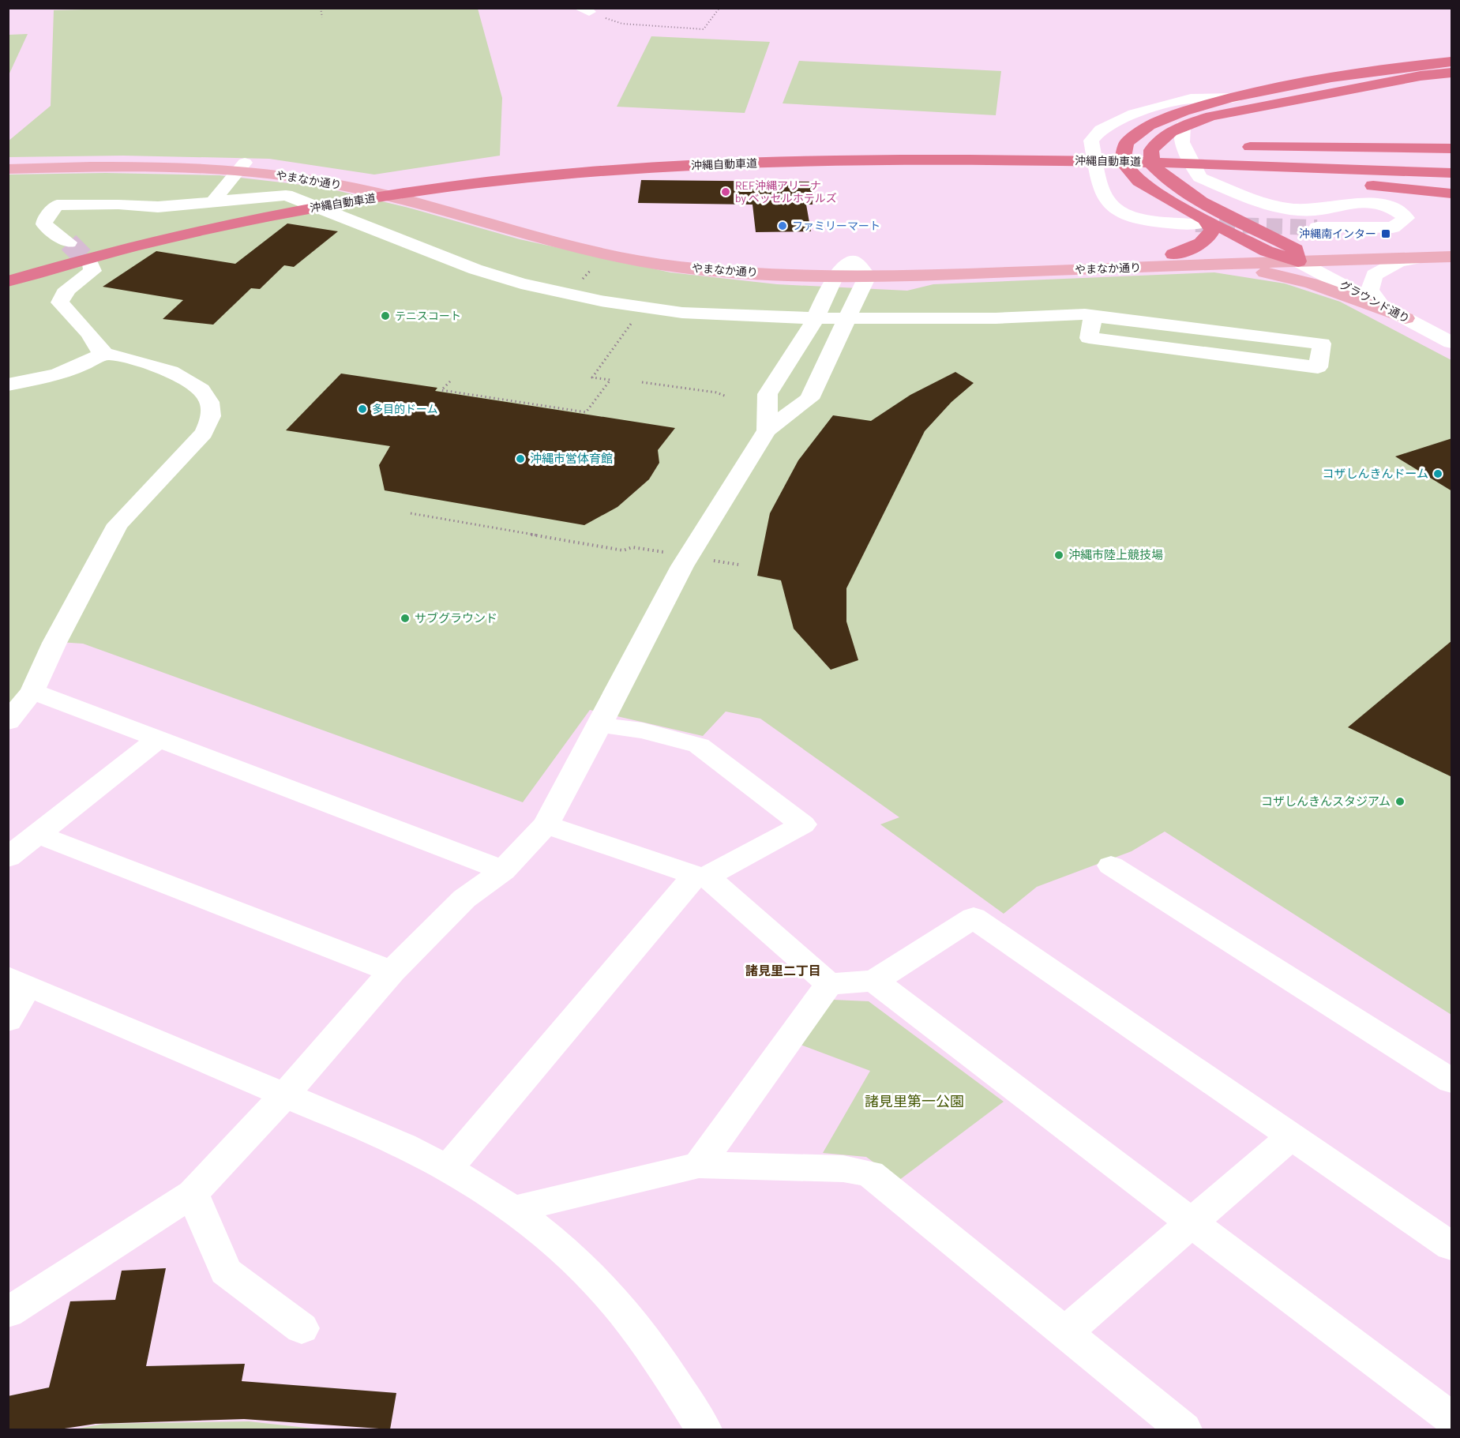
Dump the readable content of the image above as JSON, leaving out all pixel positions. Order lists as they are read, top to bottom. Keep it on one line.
{"streets":{"highway":["沖縄自動車道"],"main road":["やまなか通り"],"street":["グラウンド通り"]},"crossings":[["やまなか通り","グラウンド通り"]],"districts":["諸見里二丁目"],"parks":["諸見里第一公園"],"places":{"other":["REF沖縄アリーナ by ベッセルホテルズ","ファミリーマート","テニスコート","多目的ドーム","沖縄市営体育館","コザしんきんドーム","沖縄市陸上競技場","サブグラウンド","コザしんきんスタジアム"],"transit":["沖縄南インター"]}}
